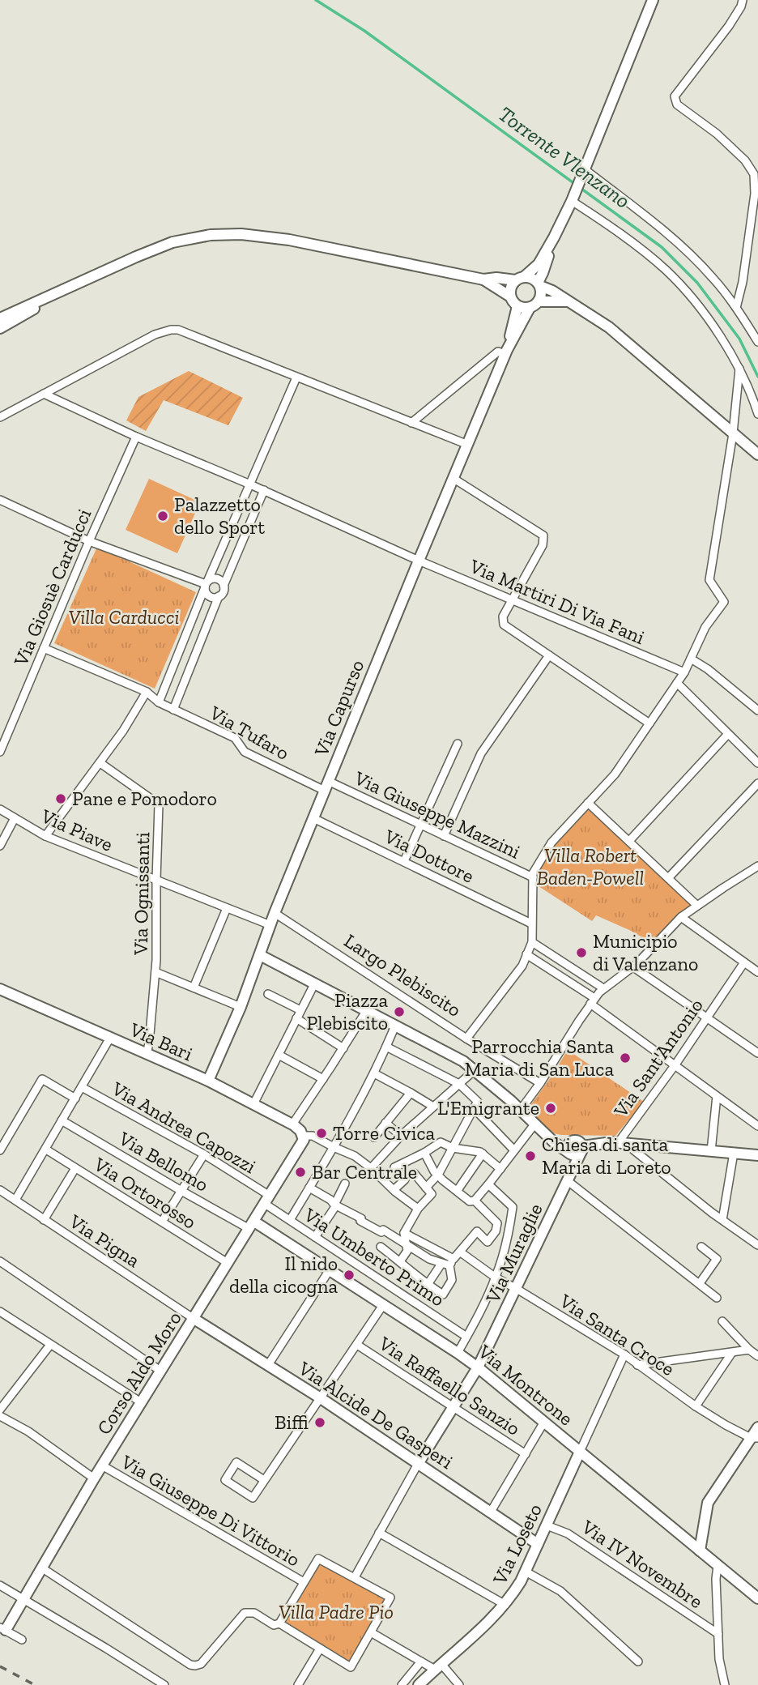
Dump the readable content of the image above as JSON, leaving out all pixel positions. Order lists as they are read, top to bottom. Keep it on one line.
{"streets":{"street":["Via Giosuè Carducci","Via Martiri Di Via Fani","Via Capurso","Via Tufaro","Via Giuseppe Mazzini","Via Piave","Via Dottore","Via Ognissanti","Largo Plebiscito","Via Bari","Via Sant'Antonio","Via Andrea Capozzi","Via Bellomo","Via Ortorosso","Via Pigna","Via Muraglie","Via Umberto Primo","Via Santa Croce","Corso Aldo Moro","Via Montrone","Via Raffaello Sanzio","Via Alcide De Gasperi","Via Giuseppe Di Vittorio","Via Loseto","Via IV Novembre"]},"crossings":[["Via Giosuè Carducci","Via Martiri Di Via Fani"],["Via Giosuè Carducci","Via Tufaro"],["Via Martiri Di Via Fani","Via Capurso"],["Via Capurso","Via Tufaro"],["Via Capurso","Via Giuseppe Mazzini"],["Via Capurso","Via Piave"],["Via Capurso","Via Dottore"],["Via Capurso","Largo Plebiscito"],["Via Capurso","Via Bari"],["Via Tufaro","Via Giuseppe Mazzini"],["Via Piave","Via Ognissanti"],["Via Ognissanti","Via Bari"],["Via Bari","Corso Aldo Moro"],["Via Andrea Capozzi","Via Umberto Primo"],["Via Andrea Capozzi","Corso Aldo Moro"],["Via Bellomo","Corso Aldo Moro"],["Via Bellomo","Via Montrone"],["Via Ortorosso","Corso Aldo Moro"],["Via Pigna","Corso Aldo Moro"],["Via Pigna","Via Alcide De Gasperi"],["Via Muraglie","Via Santa Croce"],["Via Muraglie","Via Montrone"],["Via Muraglie","Via Raffaello Sanzio"],["Via Muraglie","Via Alcide De Gasperi"],["Via Umberto Primo","Corso Aldo Moro"],["Corso Aldo Moro","Via Montrone"],["Corso Aldo Moro","Via Alcide De Gasperi"],["Corso Aldo Moro","Via Giuseppe Di Vittorio"],["Via Montrone","Via Loseto"],["Via Alcide De Gasperi","Via Loseto"],["Via Loseto","Via IV Novembre"]],"water":["Torrente Vlenzano"],"parks":["Villa Carducci","Villa Robert Baden-Powell","Villa Padre Pio"],"places":["Palazzetto dello Sport","Pane e Pomodoro","Municipio di Valenzano","Piazza Plebiscito","Parrocchia Santa Maria di San Luca","L'Emigrante","Torre Civica","Chiesa di santa Maria di Loreto","Bar Centrale","Il nido della cicogna","Biffi"]}
